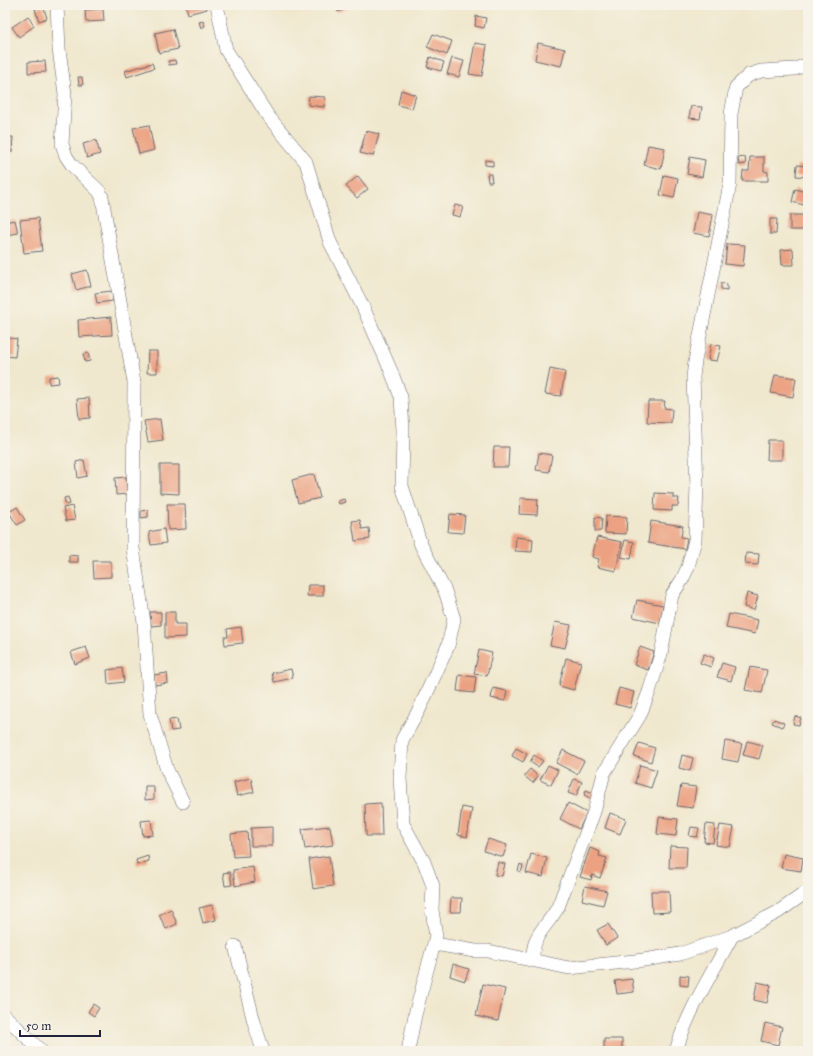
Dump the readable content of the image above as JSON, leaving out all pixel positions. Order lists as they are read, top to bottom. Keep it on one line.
{"scale_bar":"50 m"}
